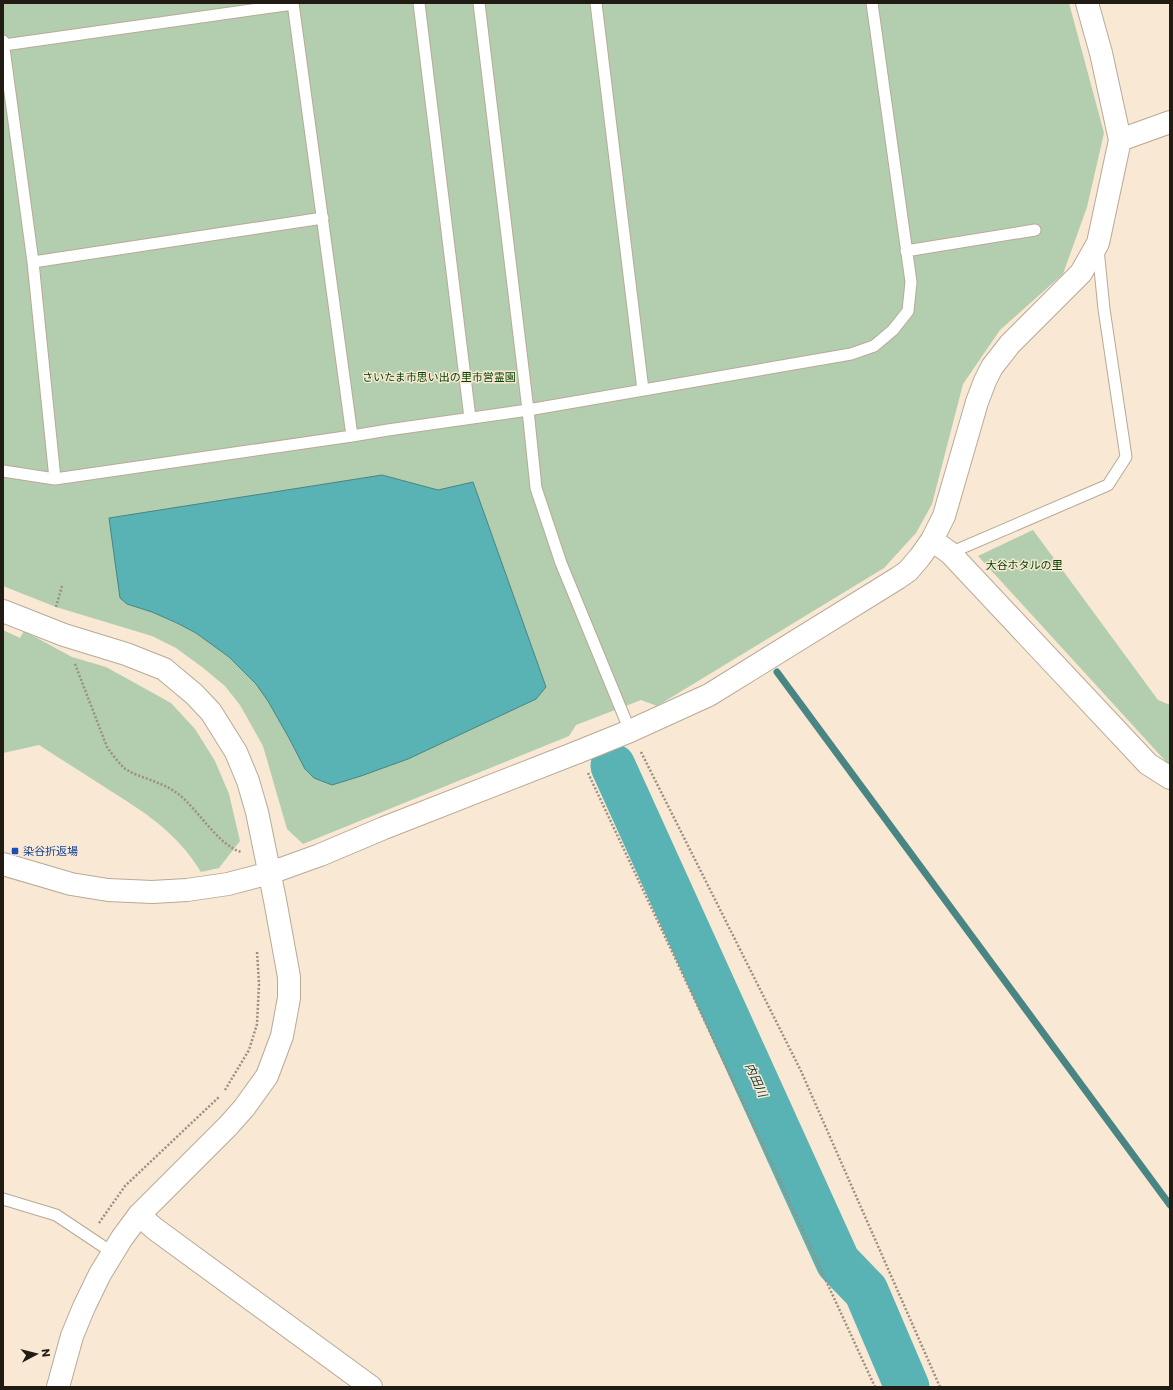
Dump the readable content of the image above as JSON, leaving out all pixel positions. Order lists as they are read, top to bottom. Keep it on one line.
{"water":["内田川"],"parks":["さいたま市思い出の里市営霊園","大谷ホタルの里"],"places":{"transit":["染谷折返場"]},"north":"right"}
